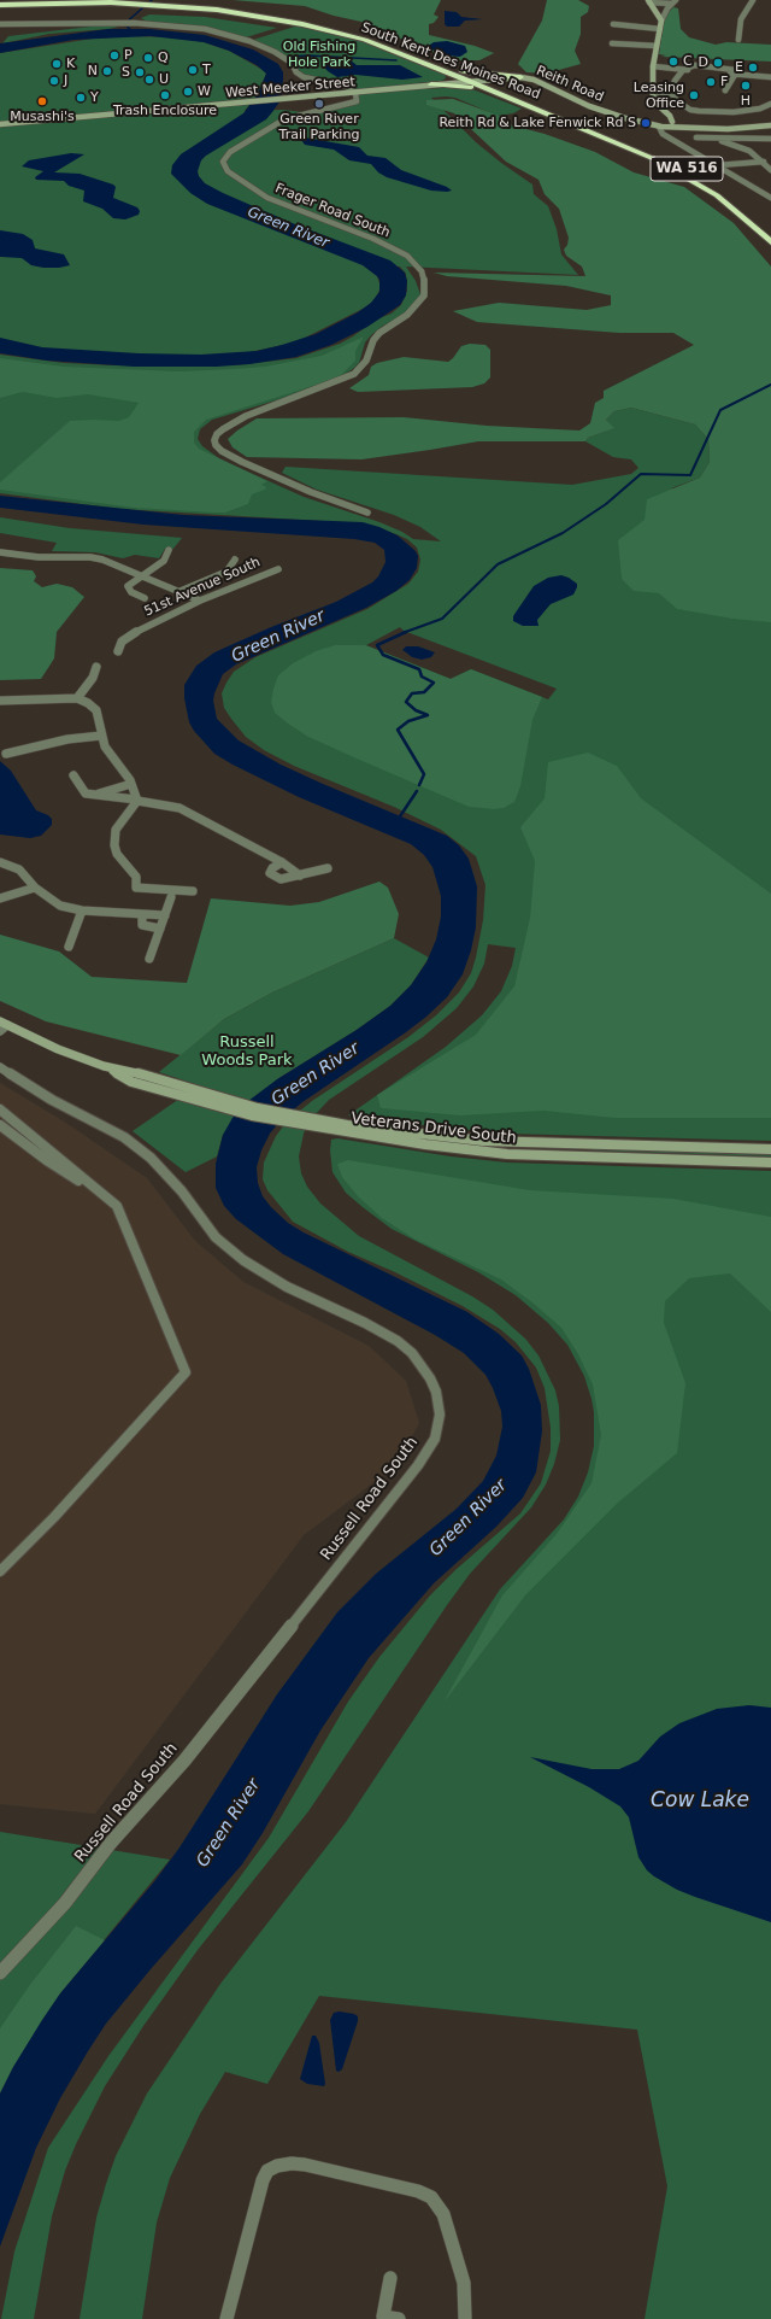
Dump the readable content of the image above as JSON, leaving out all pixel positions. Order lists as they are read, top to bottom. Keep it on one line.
{"streets":{"highway":["South Kent Des Moines Road","WA 516"],"main road":["Reith Road","West Meeker Street","Veterans Drive South"],"street":["Frager Road South","51st Avenue South","Russell Road South"]},"crossings":[["South Kent Des Moines Road","Reith Road"],["South Kent Des Moines Road","West Meeker Street"],["Reith Road","West Meeker Street"],["West Meeker Street","Frager Road South"]],"water":["Green River","Cow Lake"],"parks":["Old Fishing Hole Park","Russell Woods Park"],"places":["P","Q","C","D","K","E","T","N","S","U","J","F","H","W","Trash Enclosure","Leasing Office","Y","Musashi's","Green River Trail Parking","Reith Rd & Lake Fenwick Rd S"]}
